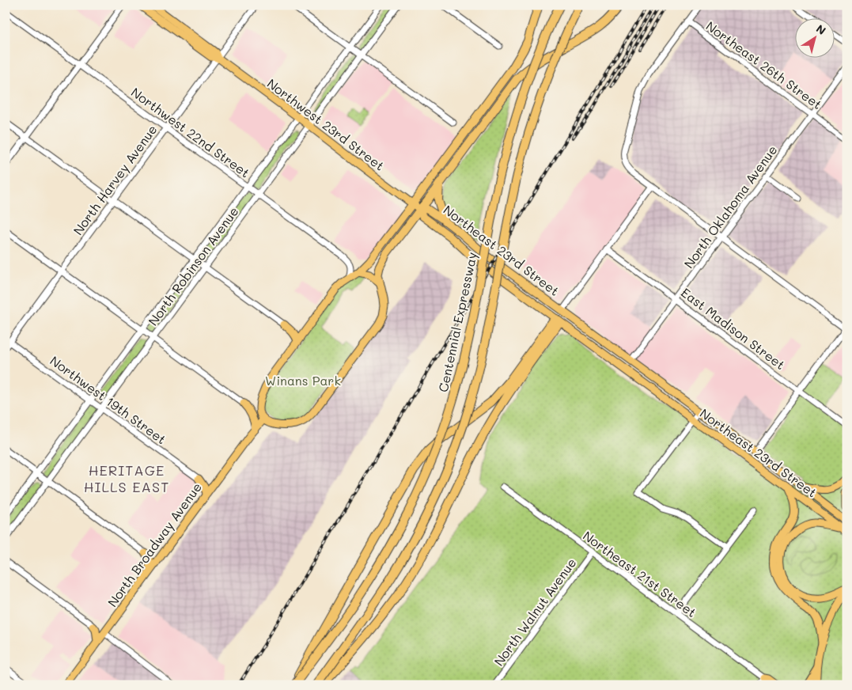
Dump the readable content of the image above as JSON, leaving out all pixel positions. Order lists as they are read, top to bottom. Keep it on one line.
{"streets":{"highway":["Centennial Expressway"],"main road":["Northwest 23rd Street","Northeast 23rd Street","North Broadway Avenue"],"street":["Northeast 26th Street","Northwest 22nd Street","North Harvey Avenue","North Oklahoma Avenue","North Robinson Avenue","East Madison Street","Northwest 19th Street","Northeast 21st Street","North Walnut Avenue"]},"crossings":[["Northeast 26th Street","North Oklahoma Avenue"],["Northwest 23rd Street","North Harvey Avenue"],["Northwest 23rd Street","Northeast 23rd Street"],["Northwest 23rd Street","North Robinson Avenue"],["Northwest 22nd Street","North Harvey Avenue"],["Northwest 22nd Street","North Robinson Avenue"],["North Harvey Avenue","Northwest 19th Street"],["North Oklahoma Avenue","Northeast 23rd Street"],["North Oklahoma Avenue","East Madison Street"],["North Robinson Avenue","Northwest 19th Street"],["Northeast 21st Street","North Walnut Avenue"]],"districts":["HERITAGE HILLS EAST"],"parks":["Winans Park"],"north":"top right"}
